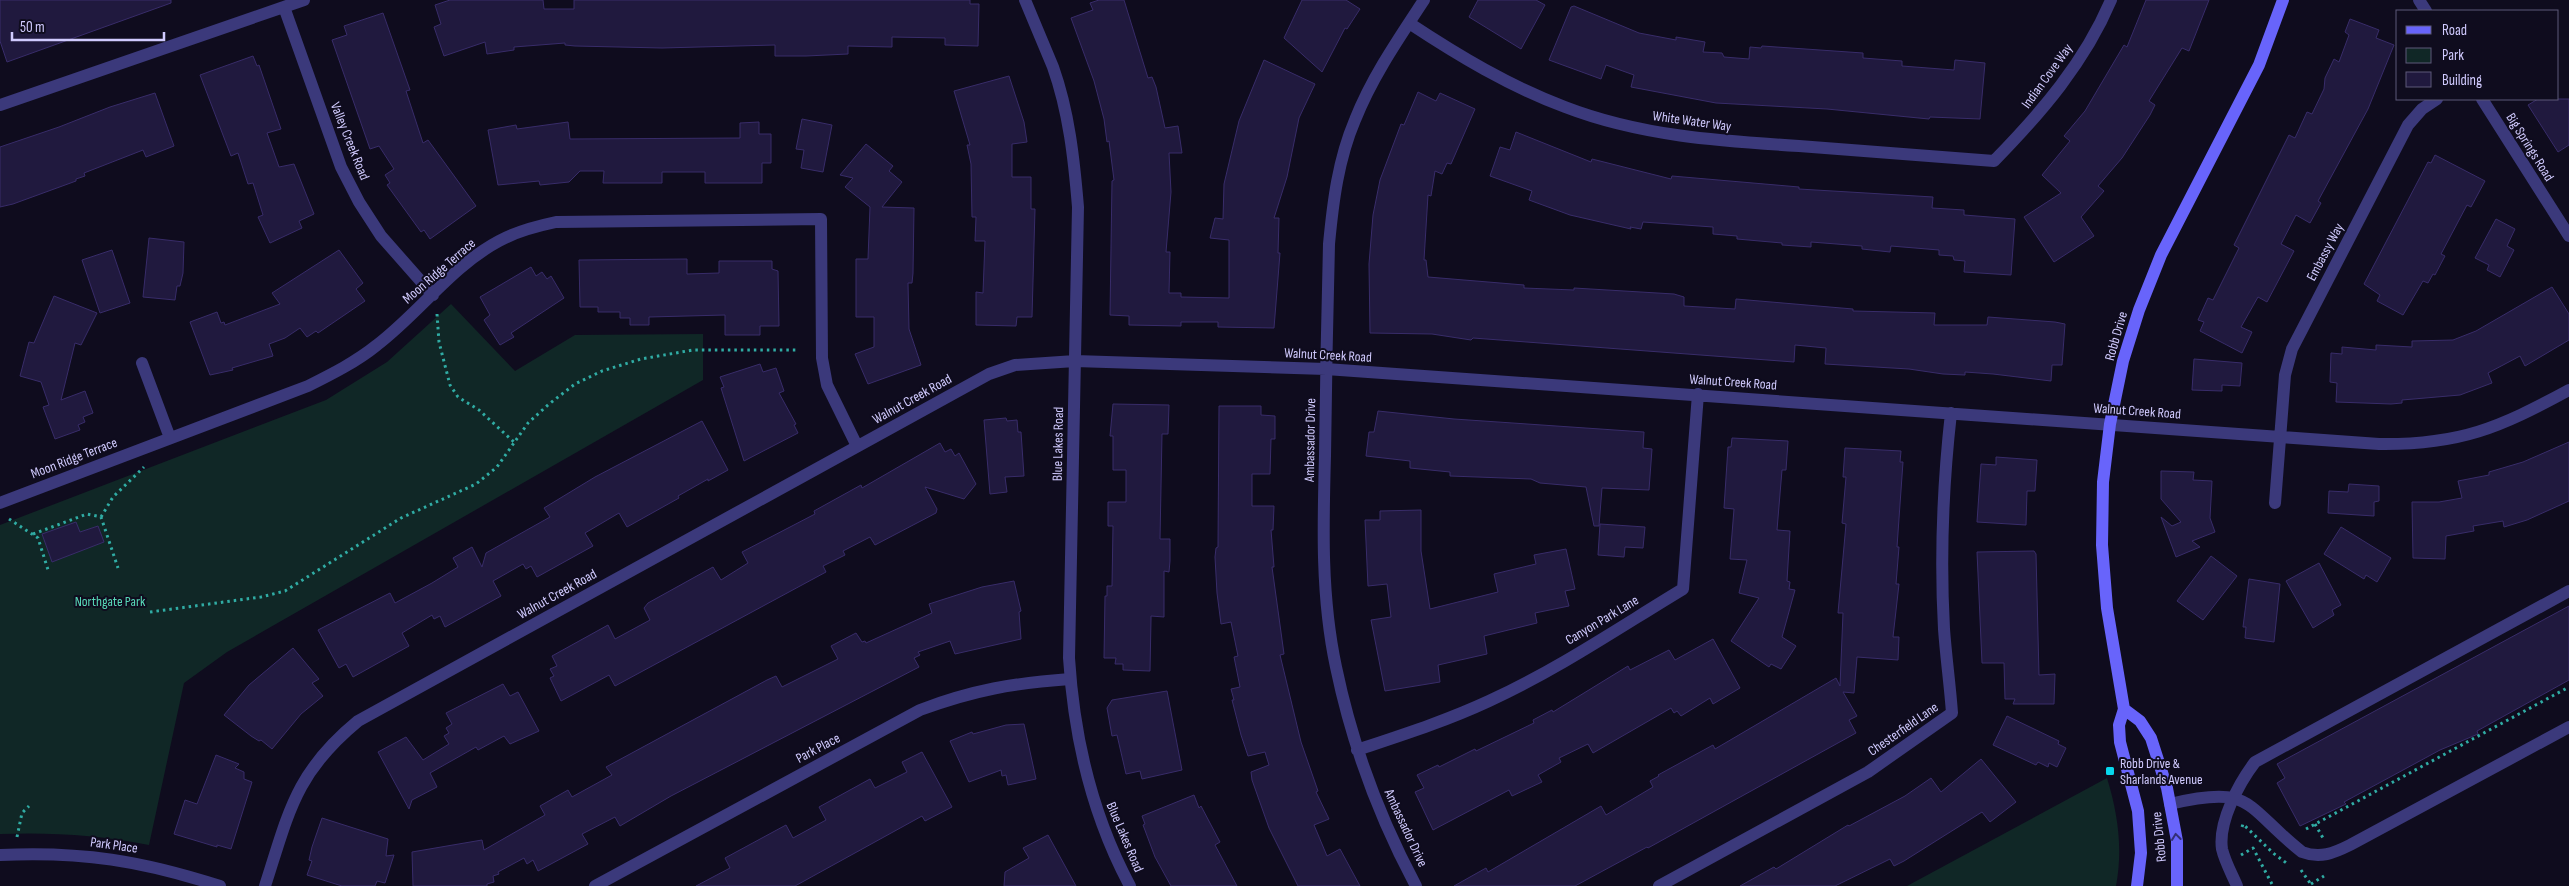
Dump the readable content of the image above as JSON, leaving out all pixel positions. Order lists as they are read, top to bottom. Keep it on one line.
{"streets":{"main road":["Robb Drive"],"street":["Indian Cove Way","White Water Way","Valley Creek Road","Big Springs Road","Embassy Way","Moon Ridge Terrace","Walnut Creek Road","Ambassador Drive","Blue Lakes Road","Canyon Park Lane","Chesterfield Lane","Park Place"]},"crossings":[["Indian Cove Way","White Water Way"],["White Water Way","Ambassador Drive"],["Valley Creek Road","Moon Ridge Terrace"],["Embassy Way","Walnut Creek Road"],["Moon Ridge Terrace","Walnut Creek Road"],["Robb Drive","Walnut Creek Road"],["Walnut Creek Road","Ambassador Drive"],["Walnut Creek Road","Blue Lakes Road"],["Walnut Creek Road","Canyon Park Lane"],["Walnut Creek Road","Chesterfield Lane"],["Ambassador Drive","Canyon Park Lane"],["Blue Lakes Road","Park Place"]],"parks":["Northgate Park"],"places":{"transit":["Robb Drive & Sharlands Avenue"]},"legend":["Road","Park","Building"],"scale_bar":"50 m"}
